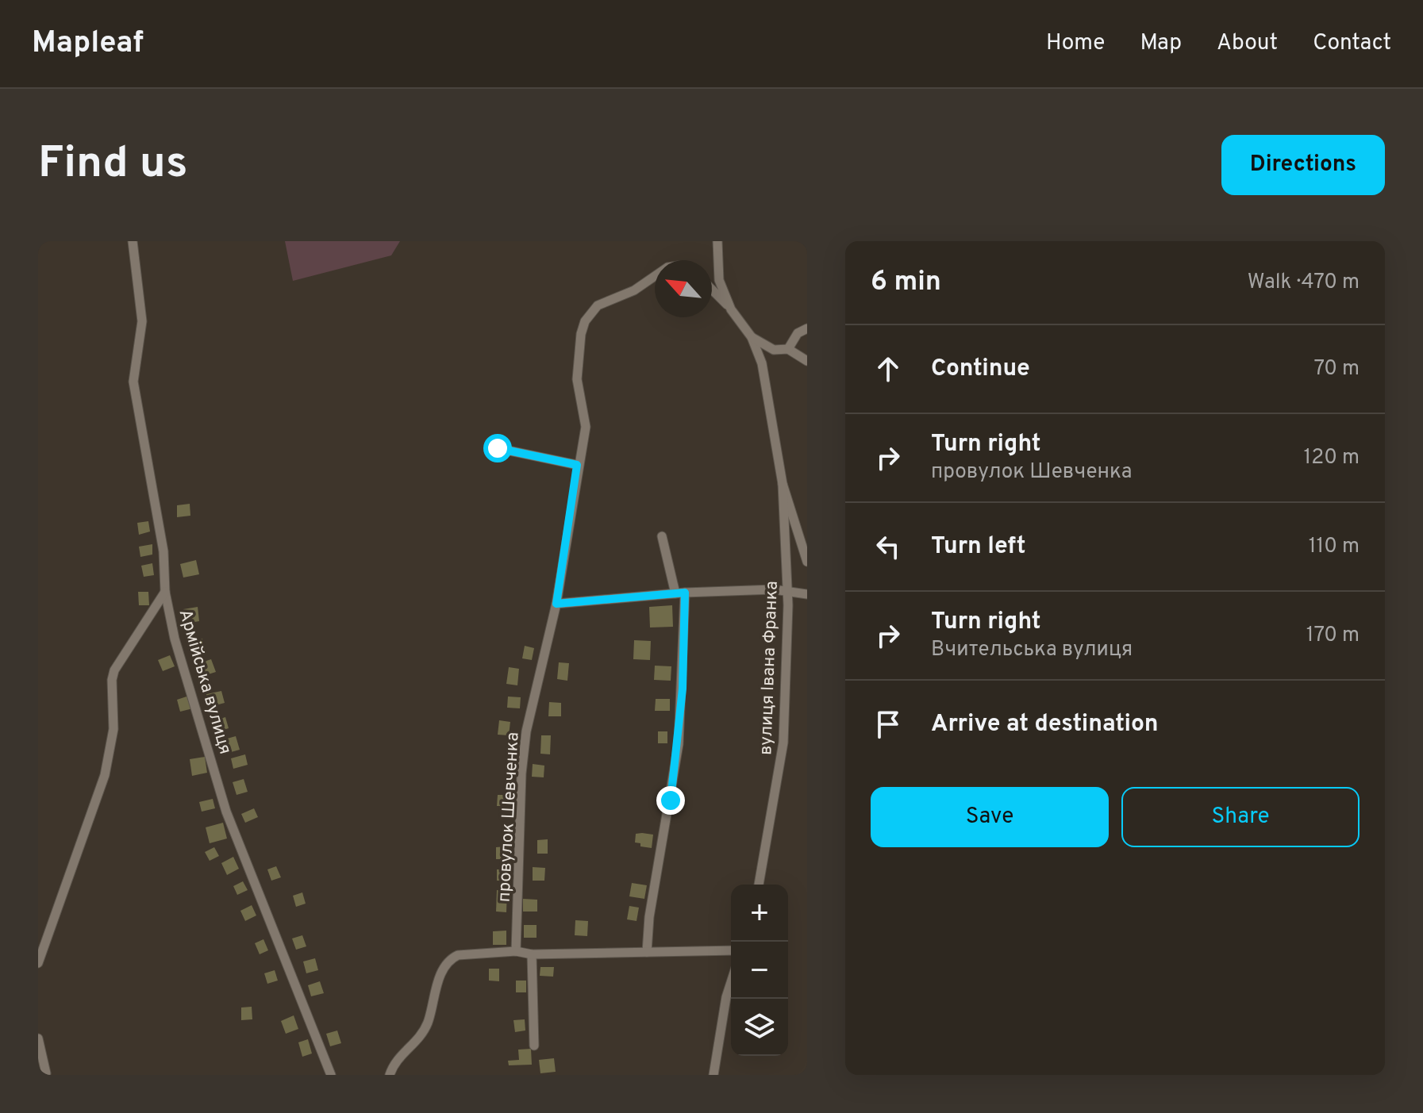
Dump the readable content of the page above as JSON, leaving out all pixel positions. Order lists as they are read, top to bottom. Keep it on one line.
{"streets":{"street":["вулиця Івана Франка","Армійська вулиця","провулок Шевченка"]},"north":"top left","page":{"header":"Mapleaf","nav":["Home","Map","About","Contact"],"buttons":["Directions",["Save","Share"]],"title":"Find us","heading":["6 min","Walk · 470 m"],"list":[["Continue","70 m"],["Turn right","провулок Шевченка","120 m"],["Turn left","110 m"],["Turn right","Вчительська вулиця","170 m"],"Arrive at destination"],"map_buttons":["+","−"]}}
